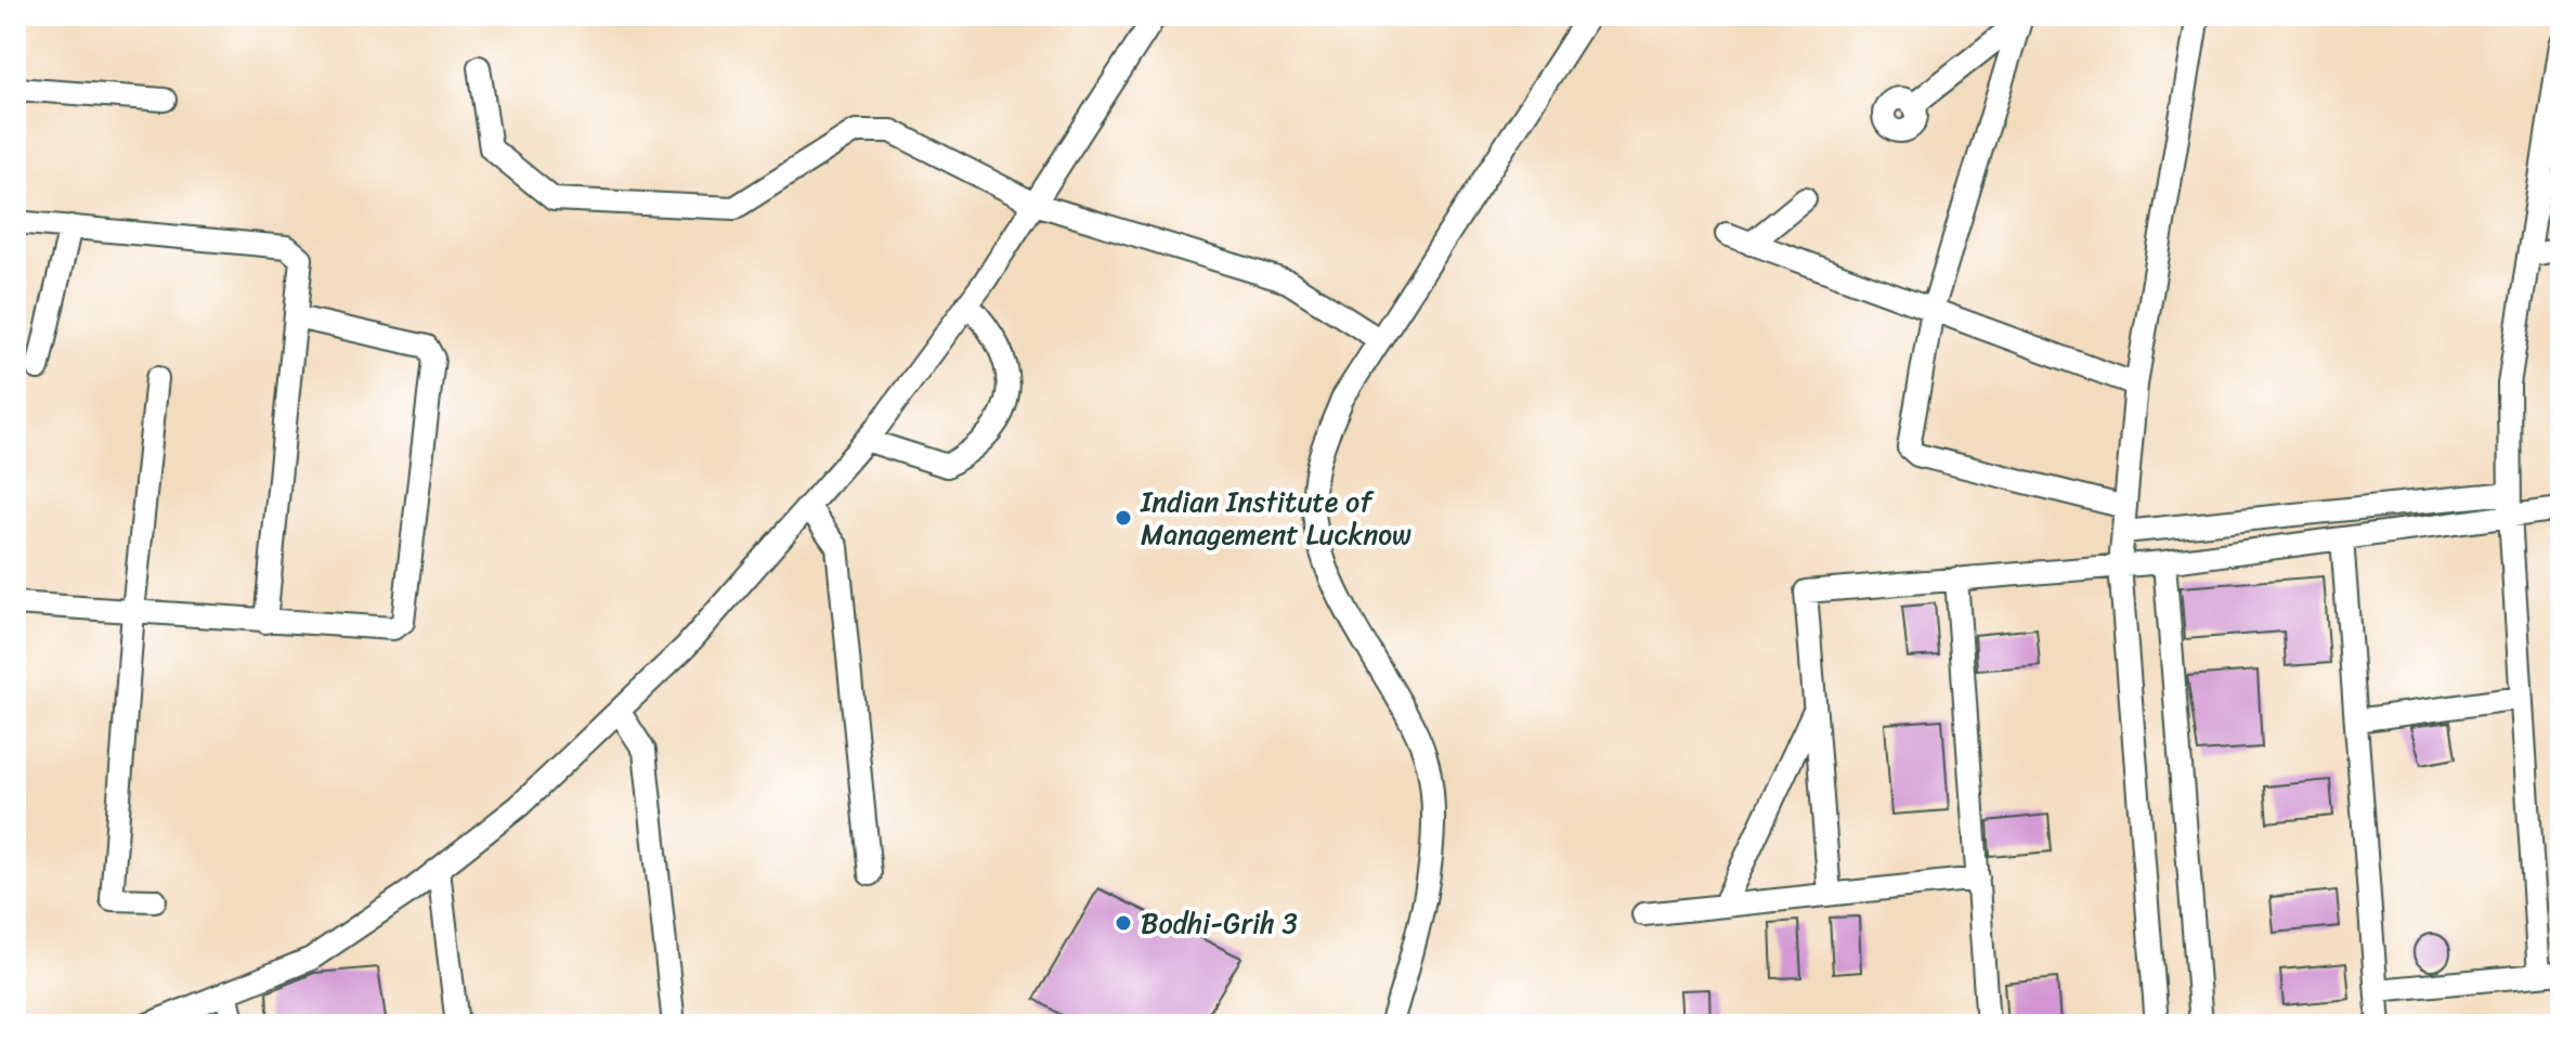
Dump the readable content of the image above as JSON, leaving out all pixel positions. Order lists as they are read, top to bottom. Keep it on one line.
{"places":["Indian Institute of Management Lucknow","Bodhi-Grih 3"]}
